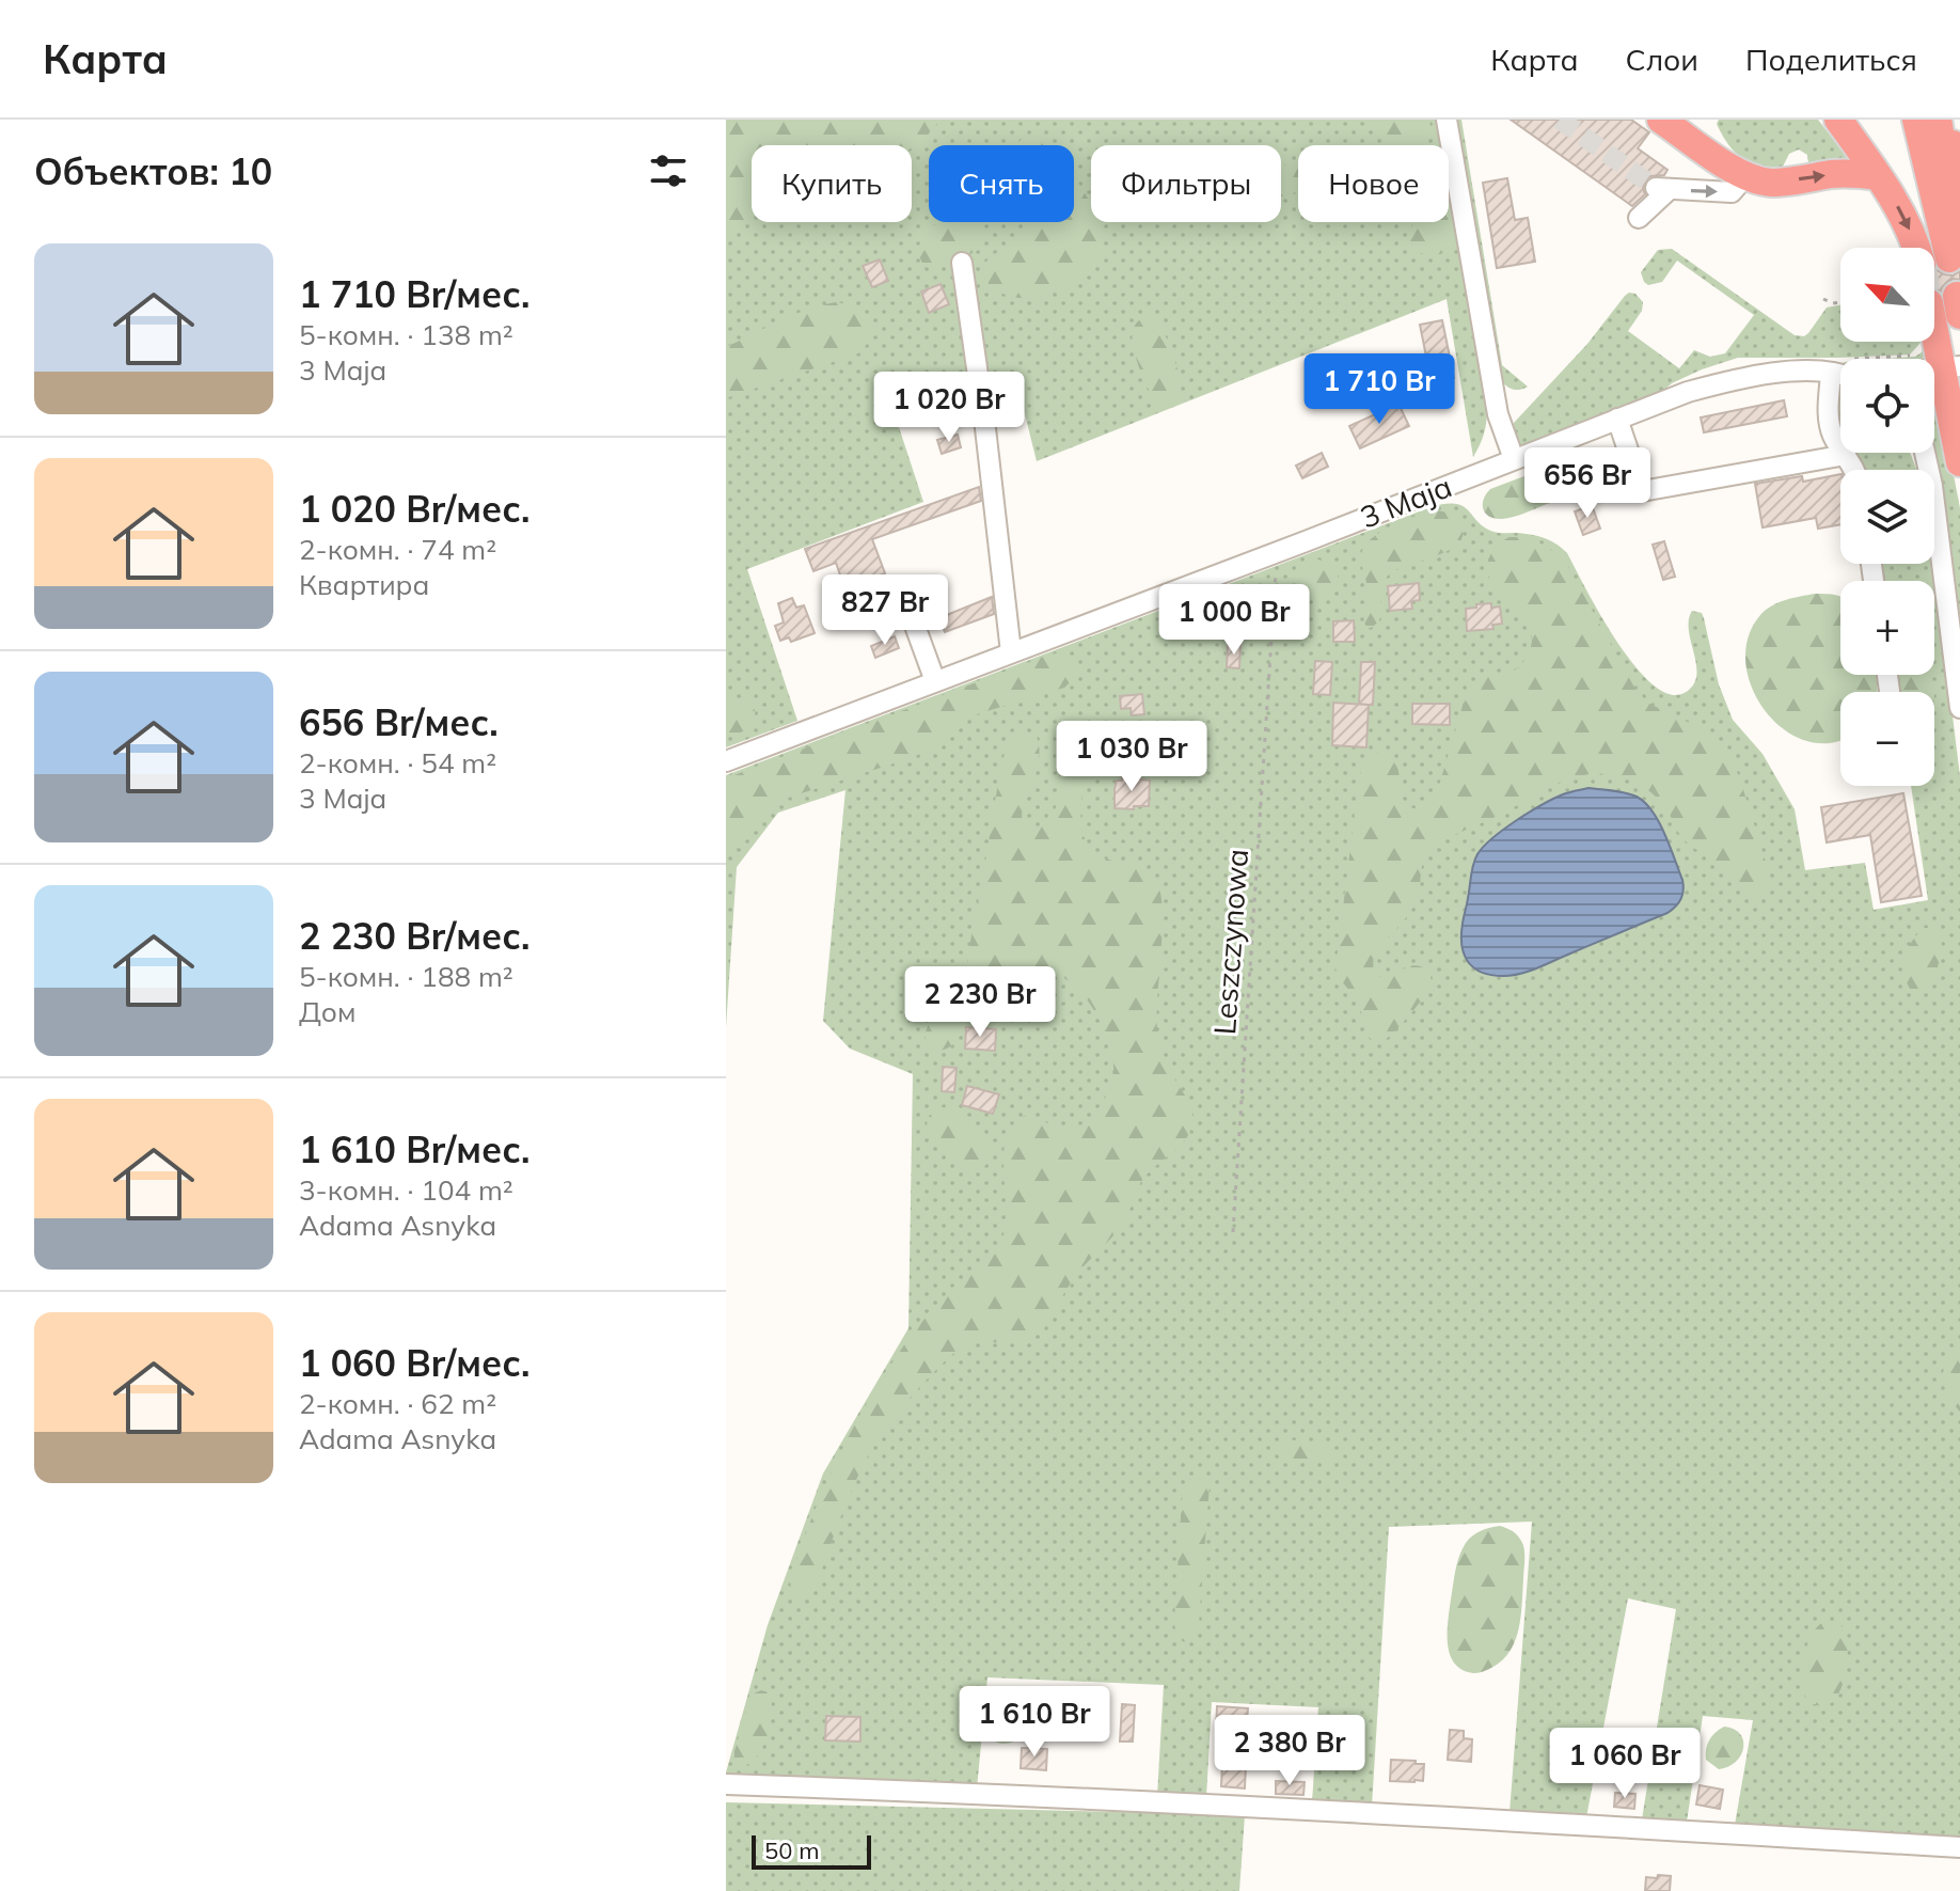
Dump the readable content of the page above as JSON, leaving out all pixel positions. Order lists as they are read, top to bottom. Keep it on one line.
{"streets":{"street":["3 Maja"],"path":["Leszczynowa"]},"crossings":[["3 Maja","Leszczynowa"]],"scale_bar":"50 m","north":"top left","page":{"header":"Карта","nav":["Карта","Слои","Поделиться"],"heading":"Объектов: 10","chip":["Купить","Снять","Фильтры","Новое"],"list":[{"name":"1 710 Br/мес.","note":"5-комн. · 138 m² · 3 Maja"},{"name":"1 020 Br/мес.","note":"2-комн. · 74 m² · Квартира"},{"name":"656 Br/мес.","note":"2-комн. · 54 m² · 3 Maja"},{"name":"2 230 Br/мес.","note":"5-комн. · 188 m² · Дом"},{"name":"1 610 Br/мес.","note":"3-комн. · 104 m² · Adama Asnyka"},{"name":"1 060 Br/мес.","note":"2-комн. · 62 m² · Adama Asnyka"}],"map_buttons":["+","−"],"price":["1 710 Br","1 020 Br","656 Br","827 Br","1 000 Br","1 030 Br","2 230 Br","1 610 Br","2 380 Br","1 060 Br"],"scale":"50 m"}}
